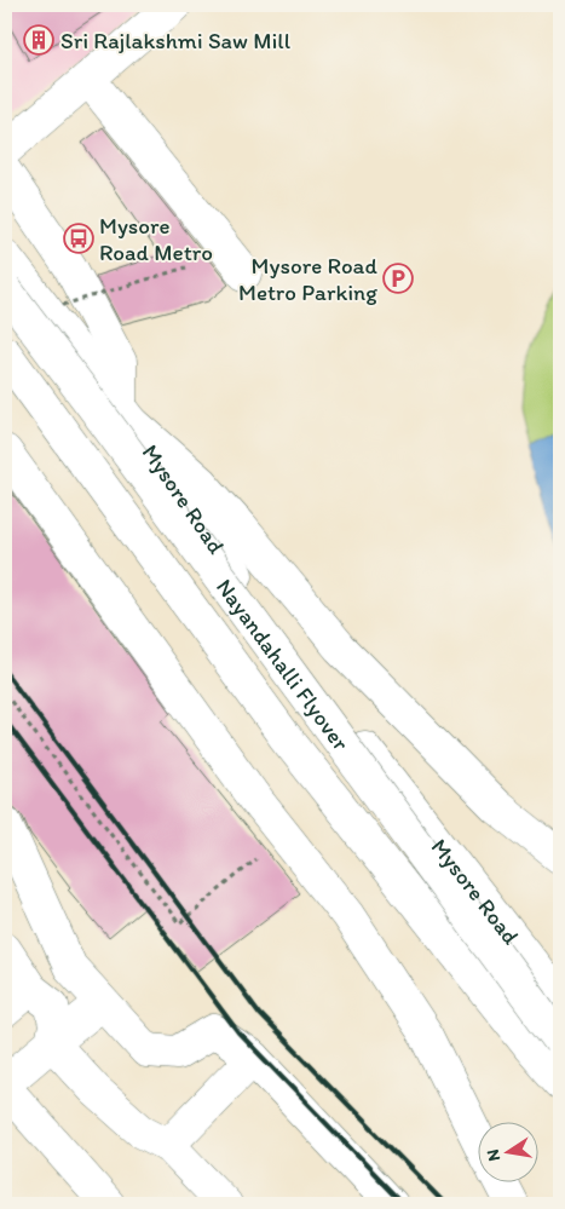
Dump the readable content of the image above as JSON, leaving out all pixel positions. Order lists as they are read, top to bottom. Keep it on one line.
{"streets":{"main road":["Mysore Road","Nayandahalli Flyover"]},"places":{"building":["Sri Rajlakshmi Saw Mill"],"bus stop":["Mysore Road Metro"],"parking":["Mysore Road Metro Parking"]},"north":"left"}
